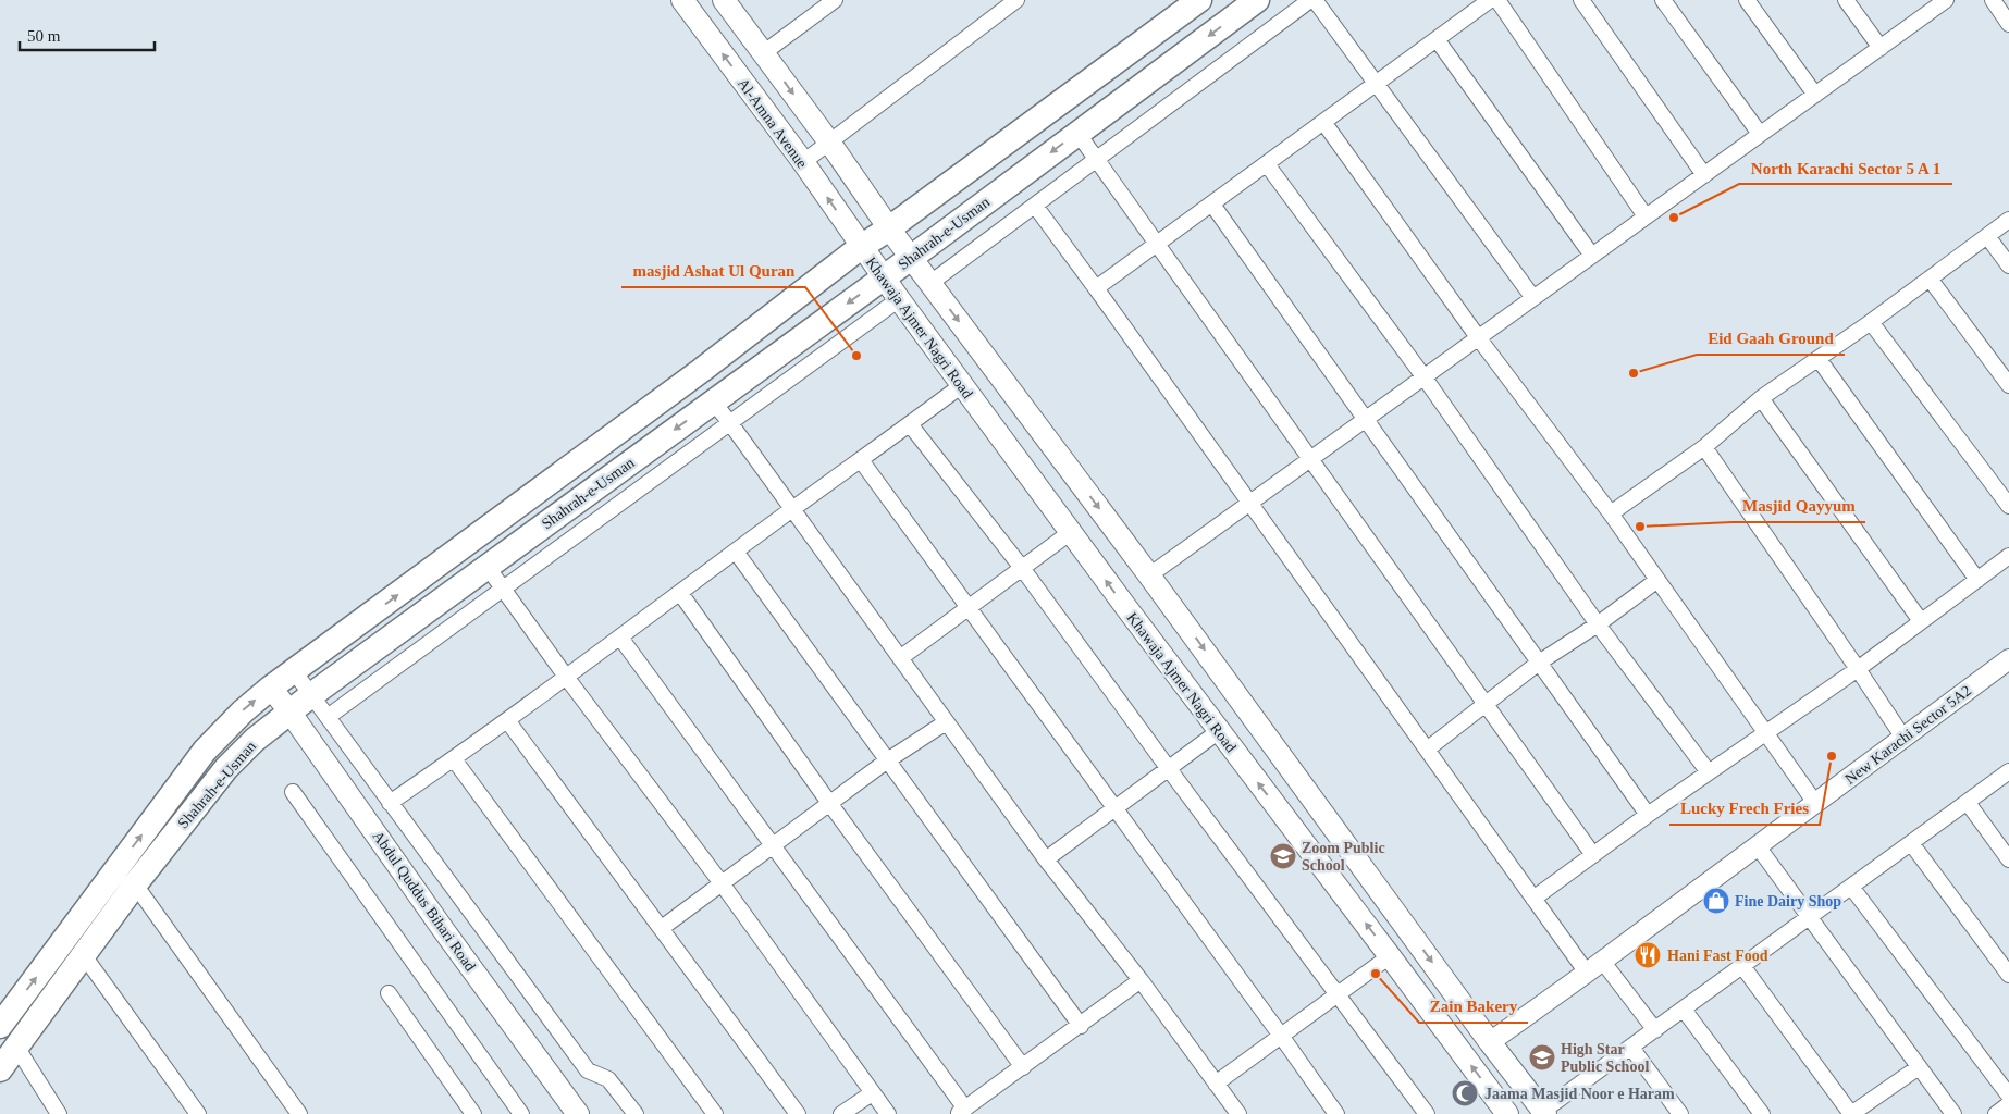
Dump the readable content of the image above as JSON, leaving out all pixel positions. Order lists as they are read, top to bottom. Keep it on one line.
{"streets":{"main road":["Al-Amna Avenue","Shahrah-e-Usman","Khawaja Ajmer Nagri Road","Abdul Quddus Bihari Road"],"street":["New Karachi Sector 5A2"]},"crossings":[["Al-Amna Avenue","Shahrah-e-Usman"],["Al-Amna Avenue","Khawaja Ajmer Nagri Road"],["Shahrah-e-Usman","Khawaja Ajmer Nagri Road"],["Shahrah-e-Usman","Abdul Quddus Bihari Road"]],"places":{"other":["North Karachi Sector 5 A 1","masjid Ashat Ul Quran","Eid Gaah Ground","Masjid Qayyum","Lucky Frech Fries","Zain Bakery"],"school or university":["Zoom Public School","High Star Public School"],"shop":["Fine Dairy Shop"],"restaurant":["Hani Fast Food"],"mosque":["Jaama Masjid Noor e Haram"]},"scale_bar":"50 m"}
